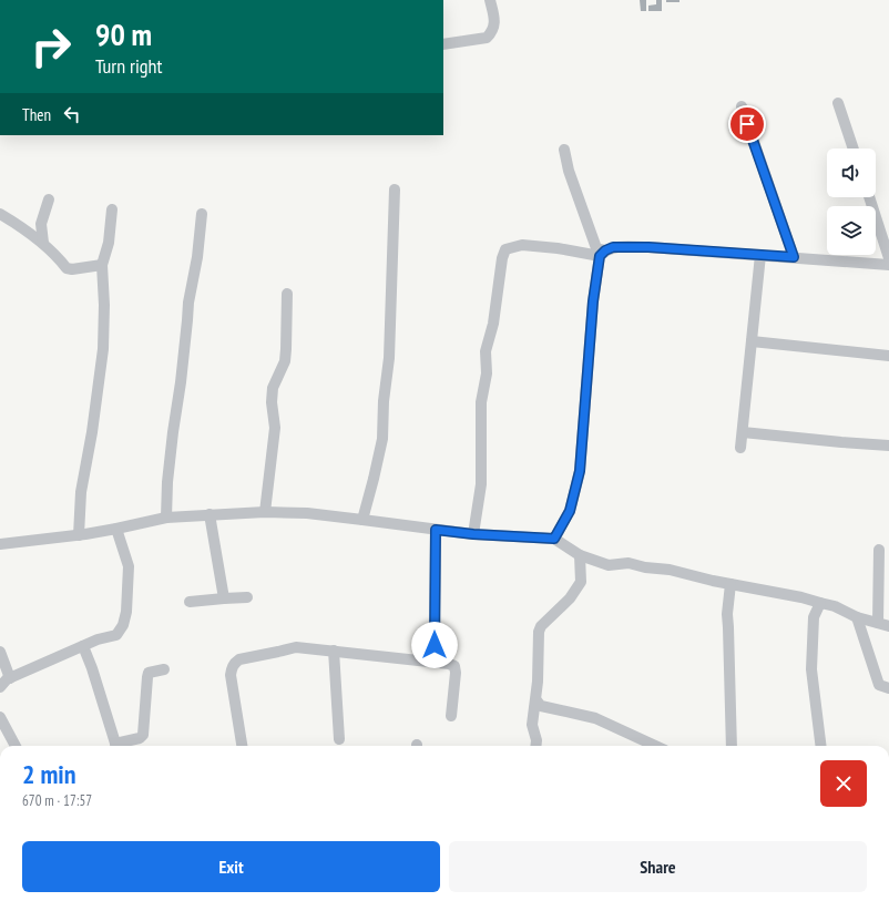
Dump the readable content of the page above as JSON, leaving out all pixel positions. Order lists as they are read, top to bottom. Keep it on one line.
{"page":{"turn":["90 m","Turn right"],"then":"Then","heading":["2 min","670 m · 17:57"],"buttons":["Exit","Share"]}}
